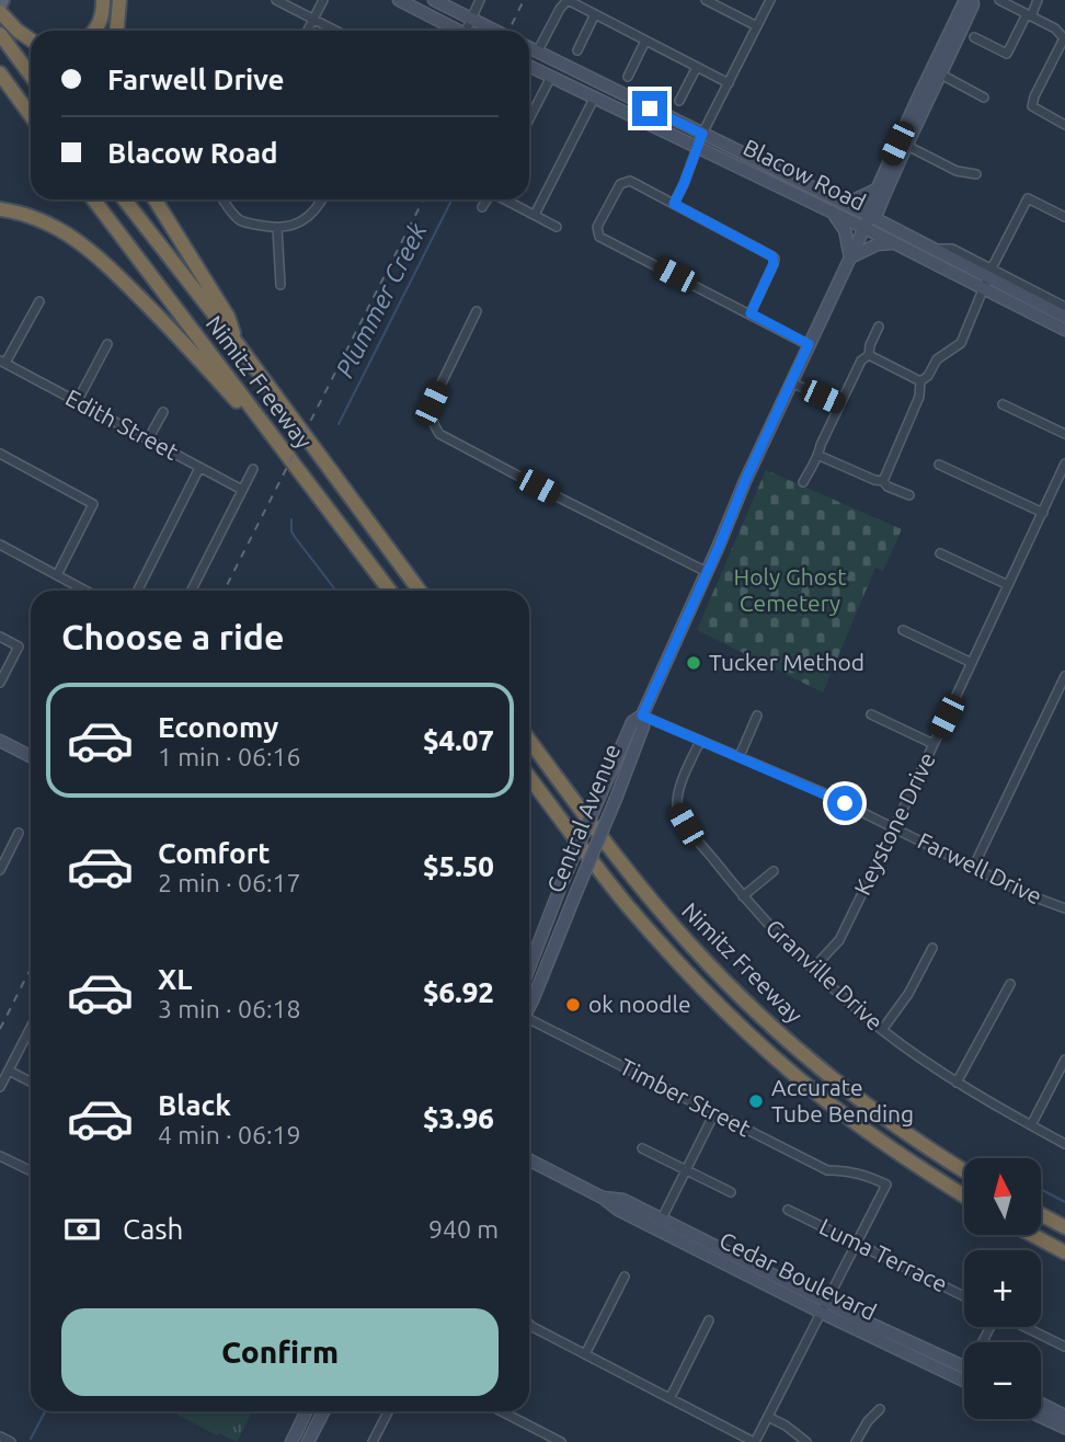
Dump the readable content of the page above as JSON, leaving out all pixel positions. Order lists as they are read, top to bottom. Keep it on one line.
{"streets":{"highway":["Nimitz Freeway"],"main road":["Blacow Road","Central Avenue","Cedar Boulevard"],"street":["Edith Street","Keystone Drive","Farwell Drive","Granville Drive","Timber Street","Luma Terrace"]},"crossings":[["Blacow Road","Central Avenue"],["Central Avenue","Farwell Drive"],["Keystone Drive","Farwell Drive"],["Keystone Drive","Granville Drive"],["Farwell Drive","Granville Drive"],["Timber Street","Luma Terrace"]],"water":["Plummer Creek"],"parks":["Holy Ghost Cemetery"],"places":["Tucker Method","ok noodle","Accurate Tube Bending"],"north":"top","page":{"banner":["Farwell Drive","Blacow Road"],"heading":"Choose a ride","list":[{"name":"Economy","note":"1 min · 06:16","value":"$4.07"},{"name":"Comfort","note":"2 min · 06:17","value":"$5.50"},{"name":"XL","note":"3 min · 06:18","value":"$6.92"},{"name":"Black","note":"4 min · 06:19","value":"$3.96"}],"map_buttons":["+","−"],"pay":["Cash","940 m"],"buttons":"Confirm"}}
